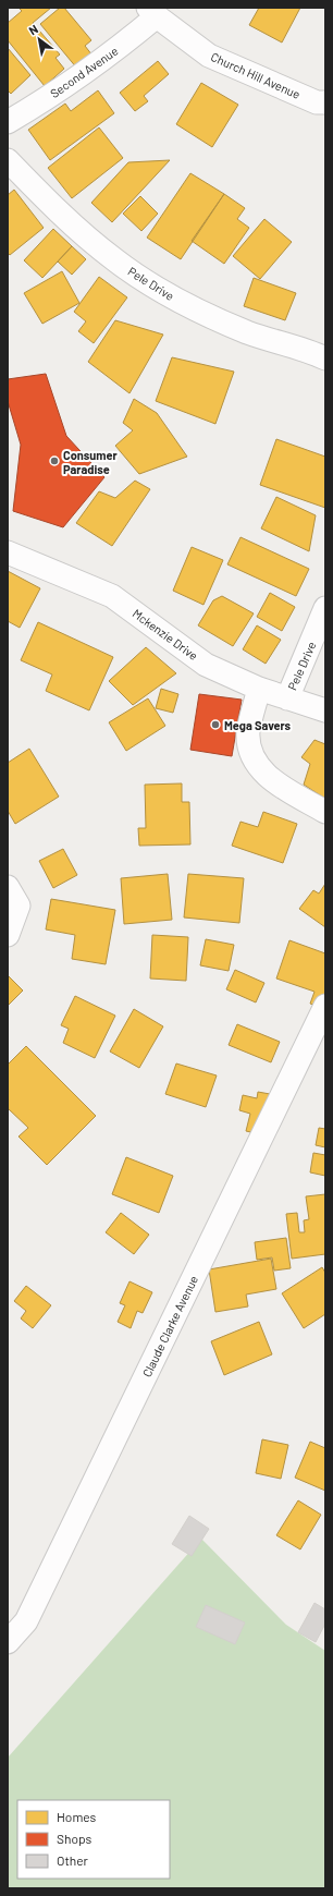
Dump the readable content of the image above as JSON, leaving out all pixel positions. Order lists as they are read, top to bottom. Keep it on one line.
{"streets":{"street":["Second Avenue","Church Hill Avenue","Pele Drive","Mckenzie Drive","Claude Clarke Avenue"]},"crossings":[["Second Avenue","Church Hill Avenue"],["Pele Drive","Mckenzie Drive"]],"places":["Consumer Paradise","Mega Savers"],"legend":["Homes","Shops","Other"],"north":"top left"}
